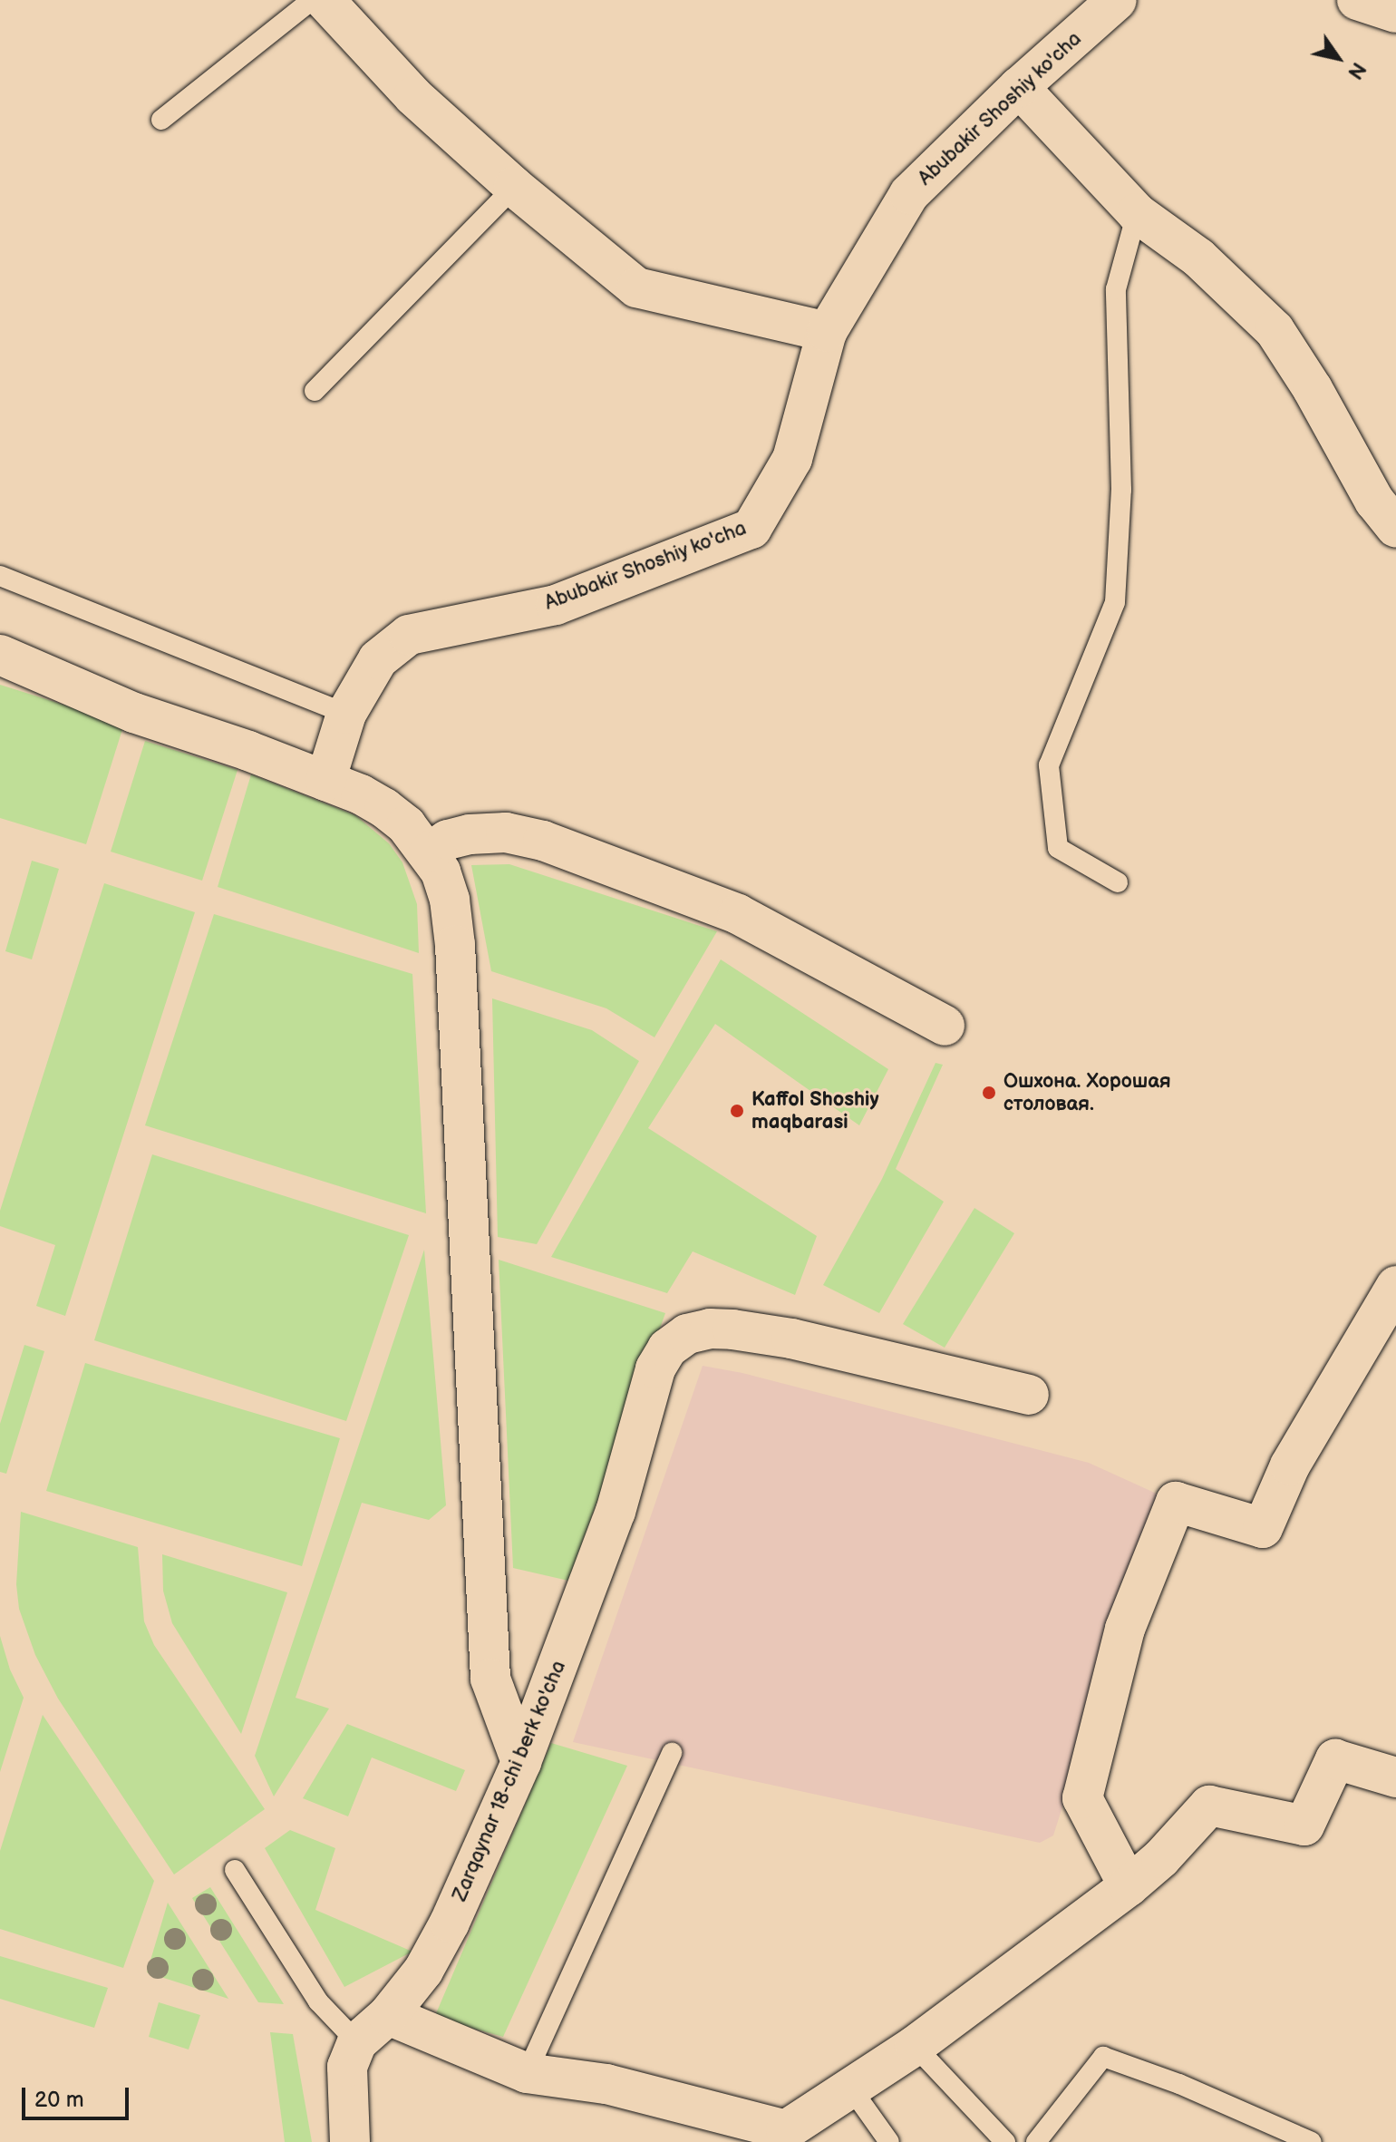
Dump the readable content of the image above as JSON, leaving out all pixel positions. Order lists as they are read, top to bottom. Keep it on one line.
{"streets":{"street":["Abubakir Shoshiy ko'cha","Zarqaynar 18-chi berk ko'cha"]},"places":["Ошхона. Хорошая столовая.","Kaffol Shoshiy maqbarasi"],"scale_bar":"20 m","north":"bottom right"}
